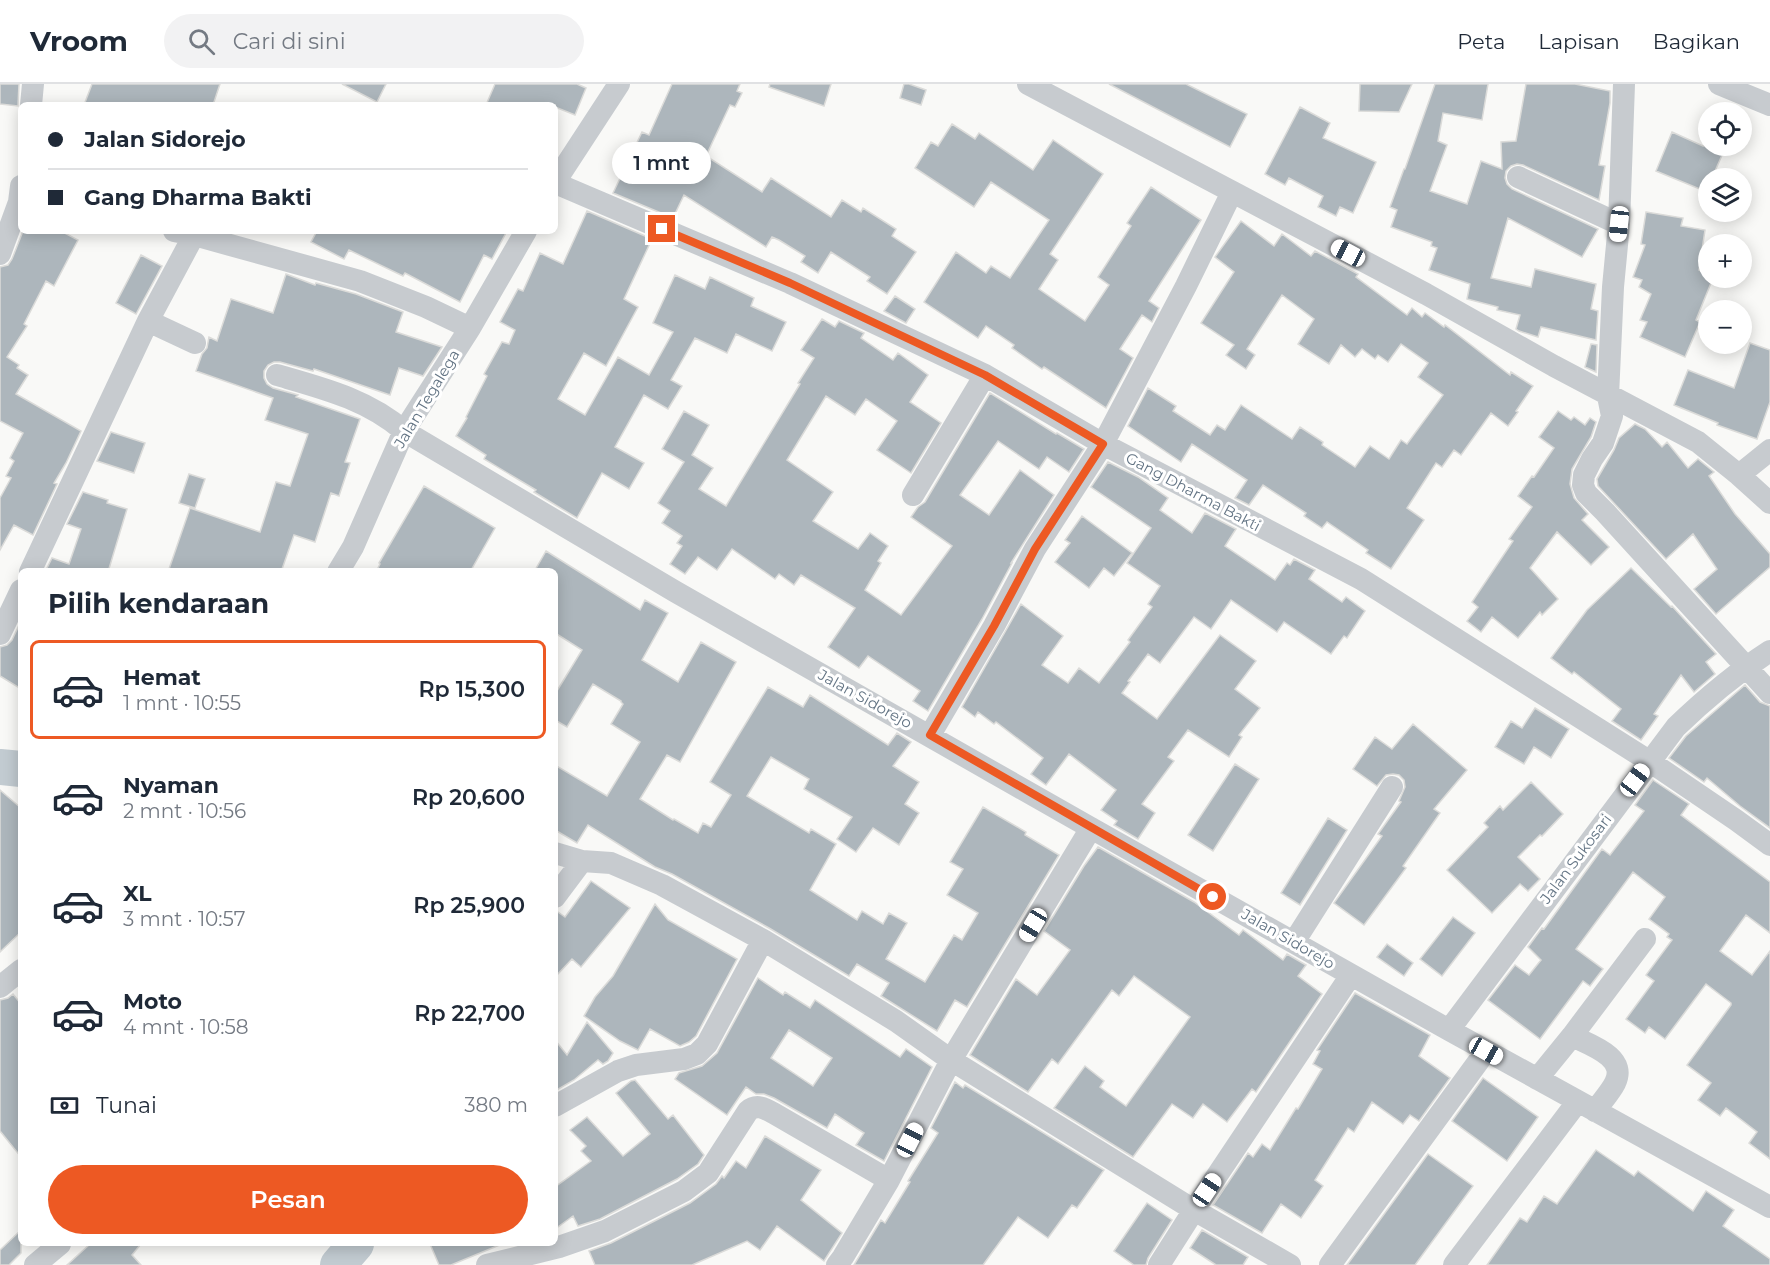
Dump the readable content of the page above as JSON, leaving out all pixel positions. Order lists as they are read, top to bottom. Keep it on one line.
{"streets":{"street":["Jalan Tegalega","Gang Dharma Bakti","Jalan Sidorejo","Jalan Sukosari"]},"crossings":[["Jalan Tegalega","Jalan Sidorejo"],["Gang Dharma Bakti","Jalan Sukosari"],["Jalan Sidorejo","Jalan Sukosari"]],"page":{"header":"Vroom","search":"Cari di sini","nav":["Peta","Lapisan","Bagikan"],"map_buttons":["+","−"],"banner":["Jalan Sidorejo","Gang Dharma Bakti"],"bubble":"1 mnt","heading":"Pilih kendaraan","list":[{"name":"Hemat","note":"1 mnt · 10:55","value":"Rp 15,300"},{"name":"Nyaman","note":"2 mnt · 10:56","value":"Rp 20,600"},{"name":"XL","note":"3 mnt · 10:57","value":"Rp 25,900"},{"name":"Moto","note":"4 mnt · 10:58","value":"Rp 22,700"}],"pay":["Tunai","380 m"],"buttons":"Pesan"}}
